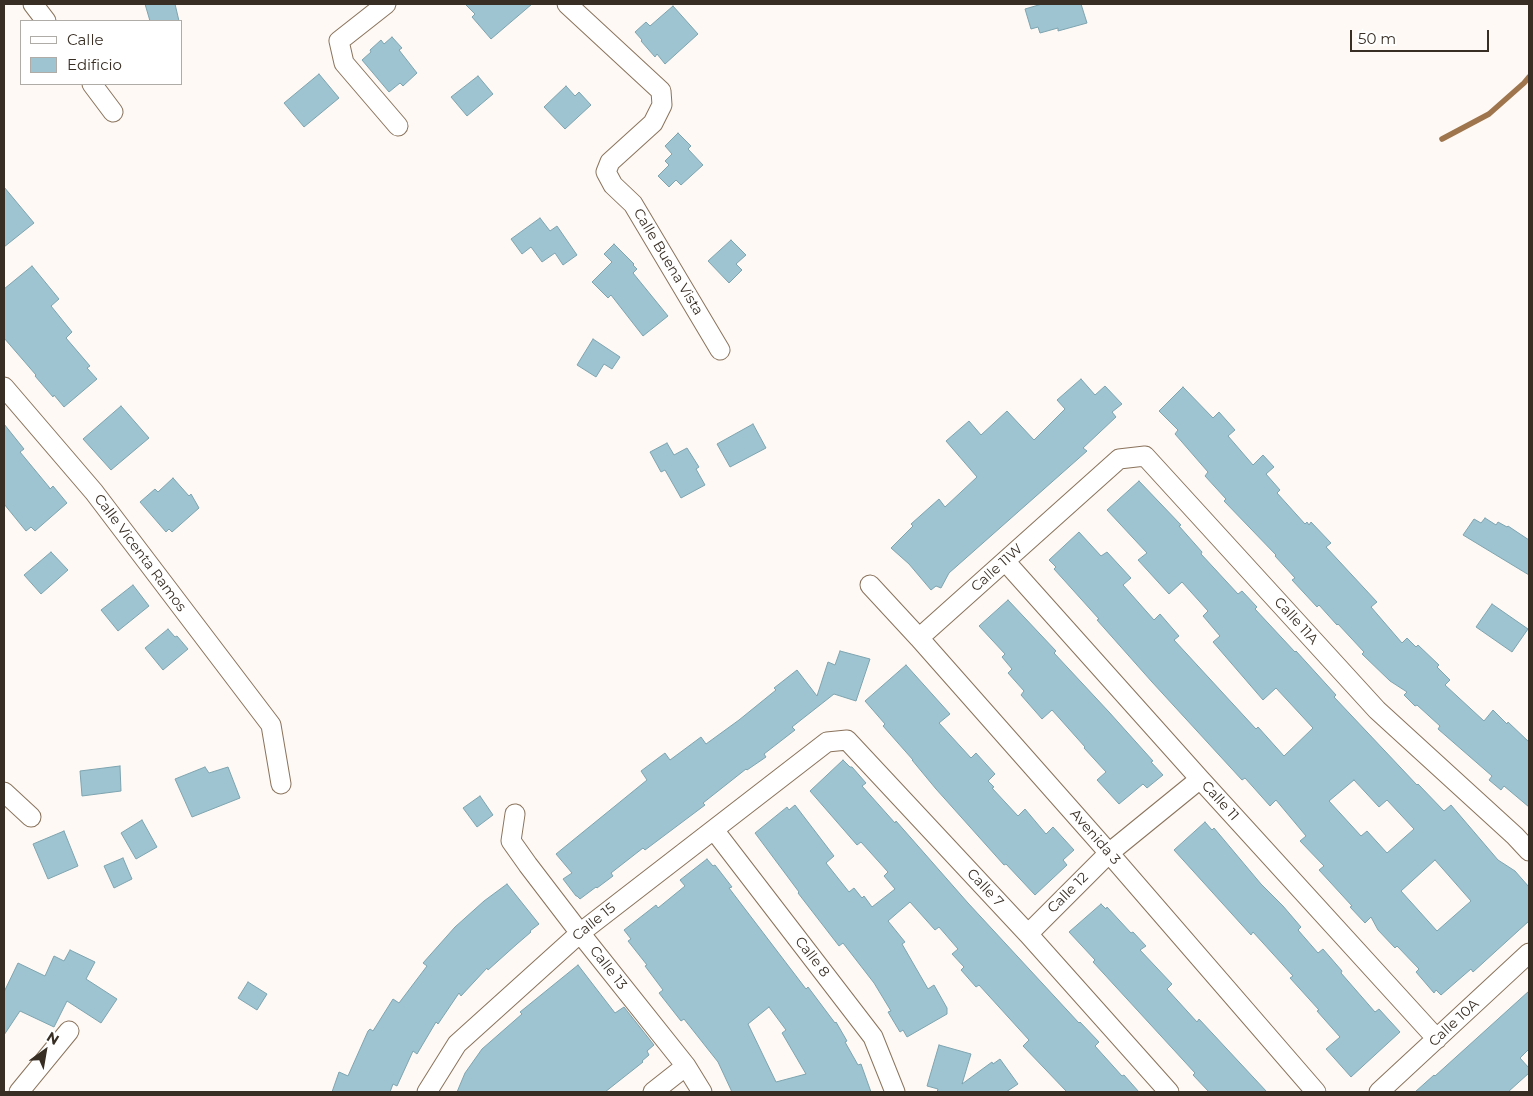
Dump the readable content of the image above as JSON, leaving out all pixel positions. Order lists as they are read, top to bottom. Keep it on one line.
{"streets":{"street":["Calle Buena Vista","Calle Vicenta Ramos","Calle 11W","Calle 11A","Calle 11","Avenida 3","Calle 7","Calle 12","Calle 15","Calle 8","Calle 13","Calle 10A"]},"crossings":[["Calle 11W","Calle 11A"],["Calle 11W","Calle 11"],["Calle 11W","Avenida 3"],["Calle 11","Calle 12"],["Calle 11","Calle 10A"],["Avenida 3","Calle 12"],["Calle 7","Calle 12"],["Calle 7","Calle 15"],["Calle 15","Calle 8"],["Calle 15","Calle 13"]],"legend":["Calle","Edificio"],"scale_bar":"50 m","north":"top right"}
